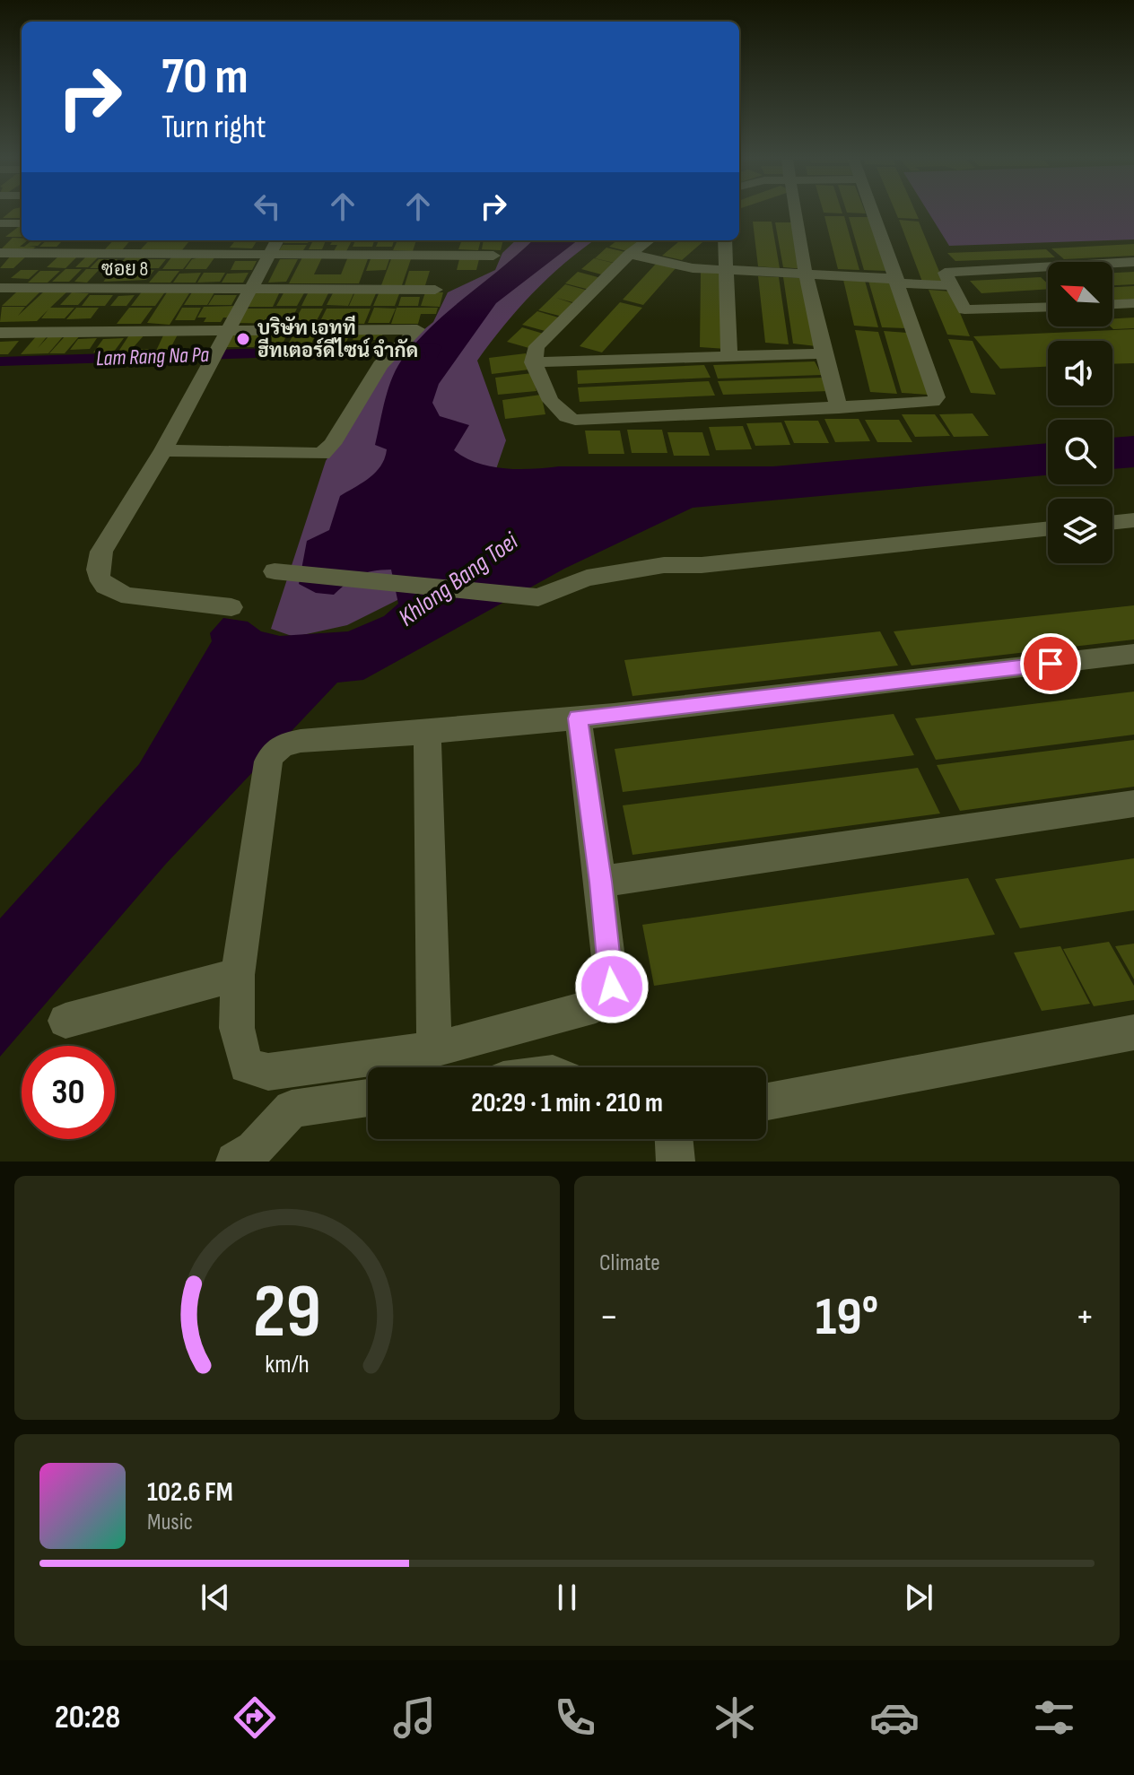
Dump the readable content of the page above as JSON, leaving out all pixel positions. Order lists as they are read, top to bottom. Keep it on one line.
{"streets":{"street":["ซอย 8"]},"water":["Lam Rang Na Pa","Khlong Bang Toei"],"places":["บริษัท เอทูที ฮีทเตอร์ดีไซน์ จำกัด"],"north":"top left","page":{"turn":["70 m","Turn right"],"limit":"30","trip":"20:29 · 1 min · 210 m","tile":"Climate","heat":["−","19°","+"],"song":["102.6 FM","Music"],"tabs":"20:28","gauge":["29","km/h"]}}
